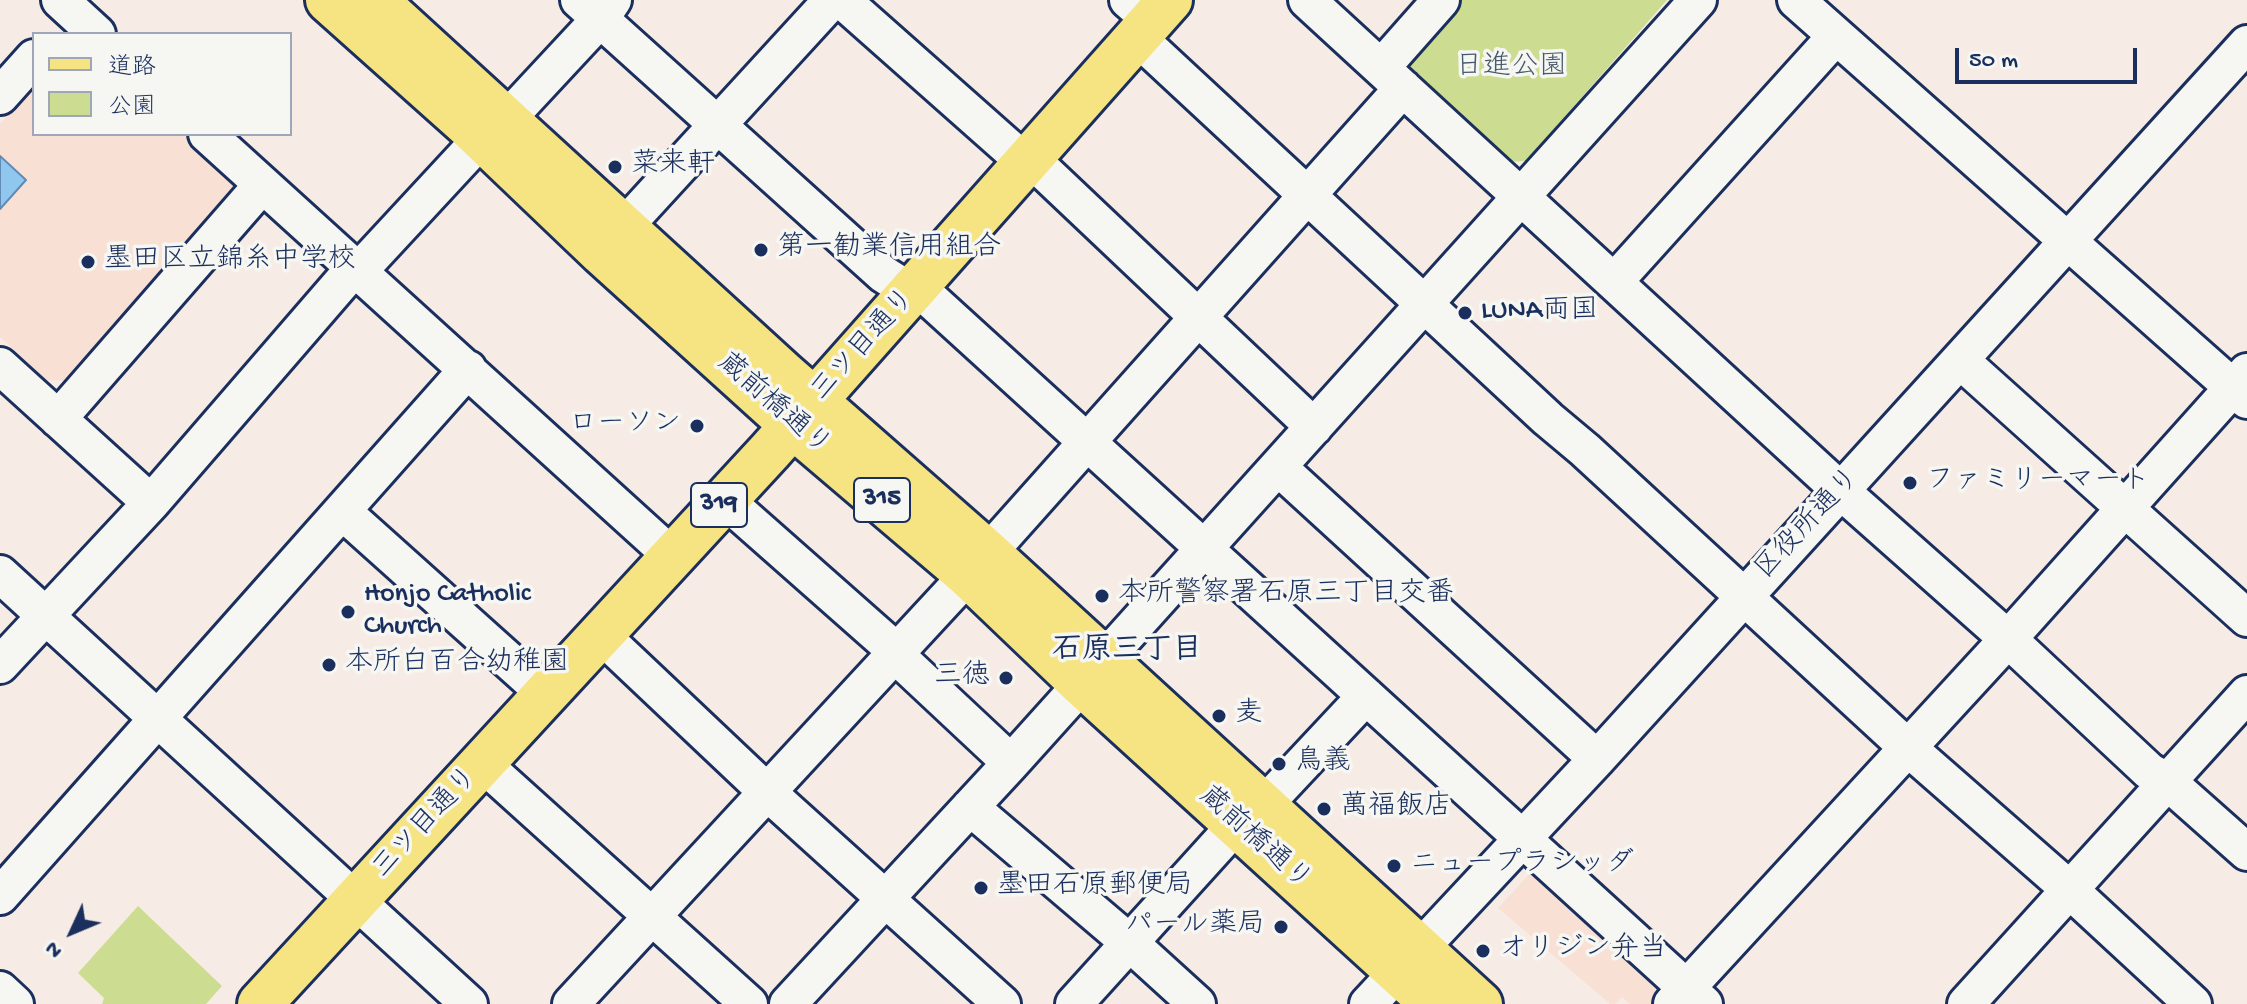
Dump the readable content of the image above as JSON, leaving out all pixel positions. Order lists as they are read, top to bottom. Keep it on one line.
{"streets":{"main road":["三ツ目通り","蔵前橋通り","315","319"],"street":["区役所通り"]},"crossings":[["三ツ目通り","蔵前橋通り"],["蔵前橋通り","区役所通り"]],"districts":["石原三丁目"],"parks":["日進公園"],"places":["菜来軒","第一勧業信用組合","墨田区立錦糸中学校","LUNA両国","ローソン","ファミリーマート","本所警察署石原三丁目交番","Honjo Catholic Church","本所白百合幼稚園","三徳","麦","鳥義","萬福飯店","ニュープラシッダ","墨田石原郵便局","パール薬局","オリジン弁当"],"legend":["道路","公園"],"scale_bar":"50 m","north":"bottom left"}
